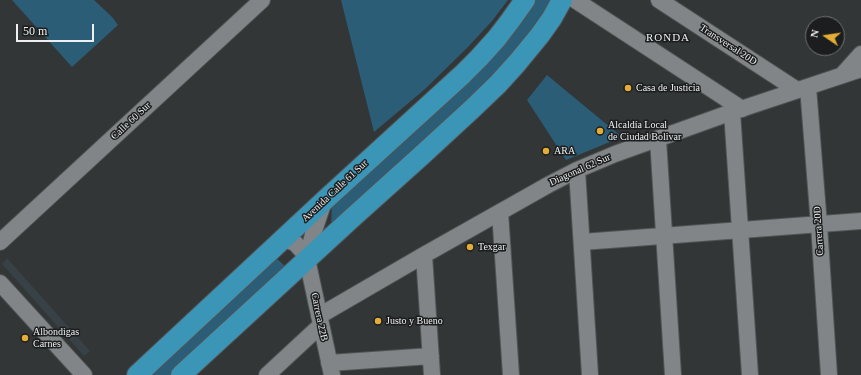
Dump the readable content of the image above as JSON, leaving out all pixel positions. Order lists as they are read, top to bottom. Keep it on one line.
{"streets":{"main road":["Avenida Calle 61 Sur"],"street":["Transversal 20D","Calle 60 Sur","Diagonal 62 Sur","Carrera 20D","Carrera 22B"]},"crossings":[["Transversal 20D","Diagonal 62 Sur"],["Transversal 20D","Carrera 20D"],["Diagonal 62 Sur","Carrera 20D"],["Diagonal 62 Sur","Carrera 22B"],["Avenida Calle 61 Sur","Carrera 22B"]],"districts":["RONDA"],"places":["Casa de Justicia","Alcaldía Local de Ciudad Bolivar","ARA","Texgar","Justo y Bueno","Albondigas Carnes"],"scale_bar":"50 m","north":"left"}
